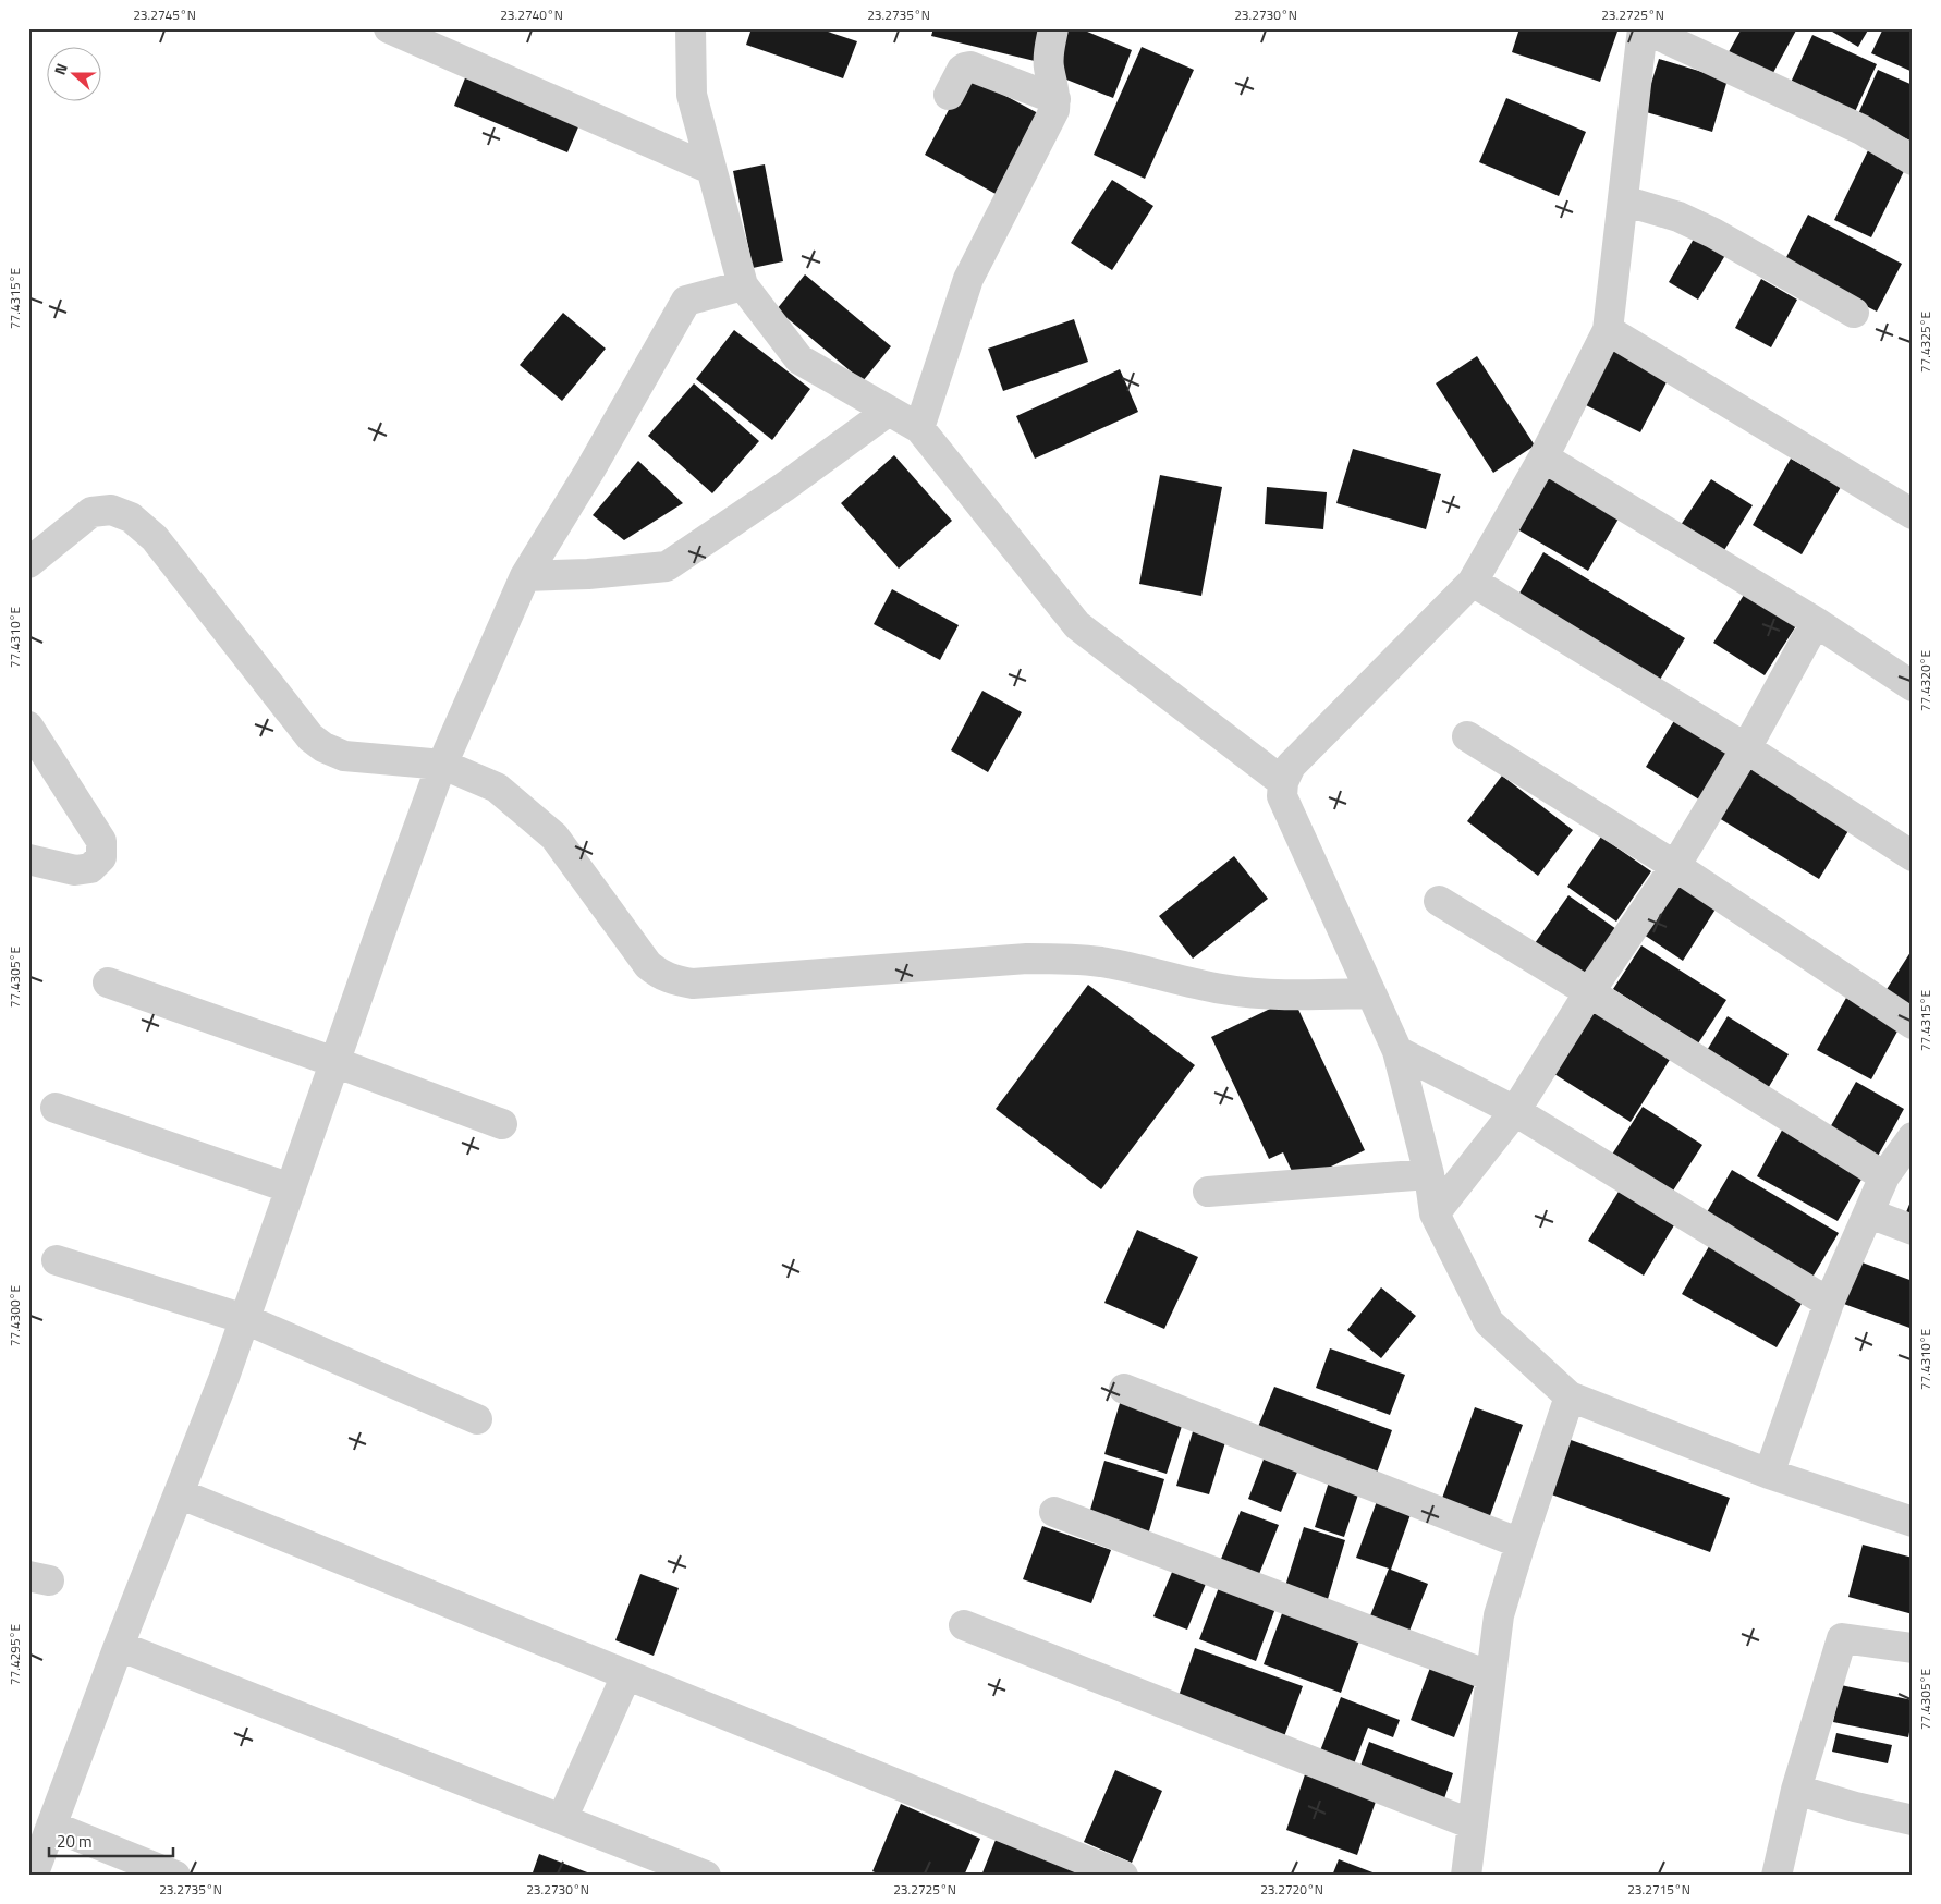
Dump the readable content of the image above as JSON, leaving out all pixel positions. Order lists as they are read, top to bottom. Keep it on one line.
{"scale_bar":"20 m","north":"left","coordinates":["23.2745°N","23.2740°N","23.2735°N","23.2730°N","23.2725°N","77.4315°E","77.4325°E","77.4310°E","77.4320°E","77.4305°E","77.4300°E","77.4295°E","23.2720°N","23.2715°N"]}
